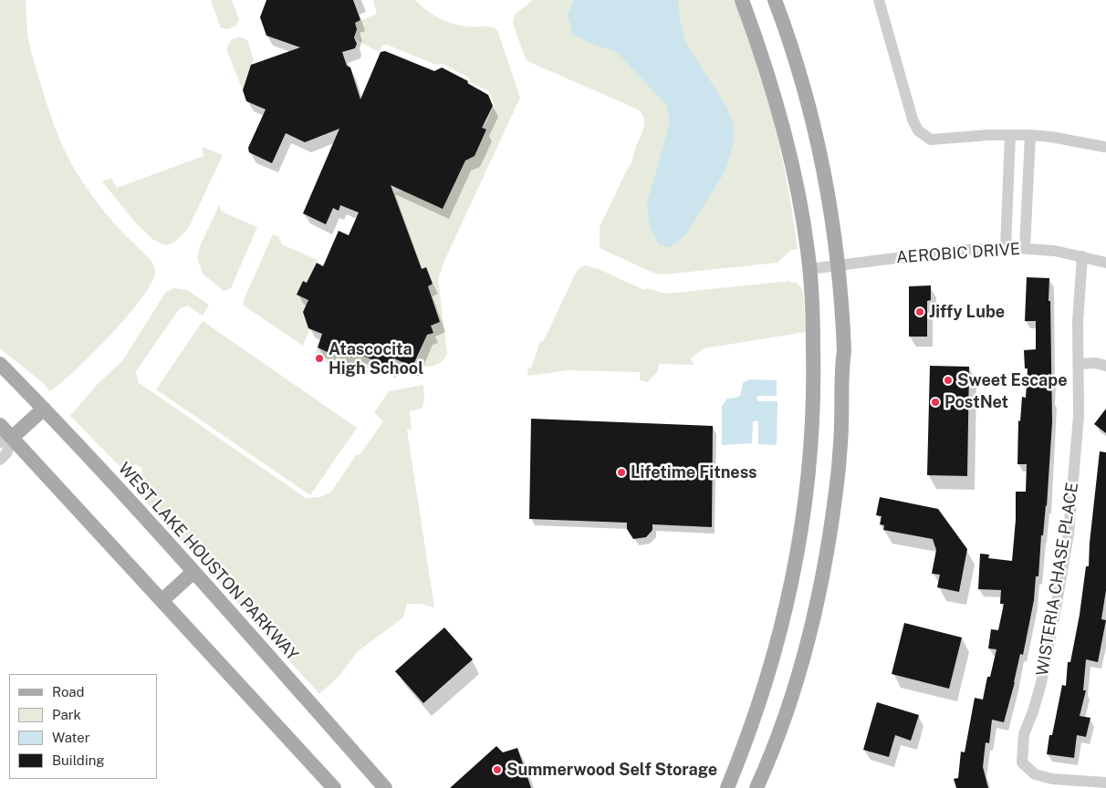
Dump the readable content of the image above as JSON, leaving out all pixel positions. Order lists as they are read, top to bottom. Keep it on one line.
{"streets":{"main road":["WEST LAKE HOUSTON PARKWAY"],"street":["AEROBIC DRIVE","WISTERIA CHASE PLACE"]},"crossings":[["AEROBIC DRIVE","WISTERIA CHASE PLACE"]],"places":["Jiffy Lube","Atascocita High School","Sweet Escape","PostNet","Lifetime Fitness","Summerwood Self Storage"],"legend":["Road","Park","Water","Building"]}
